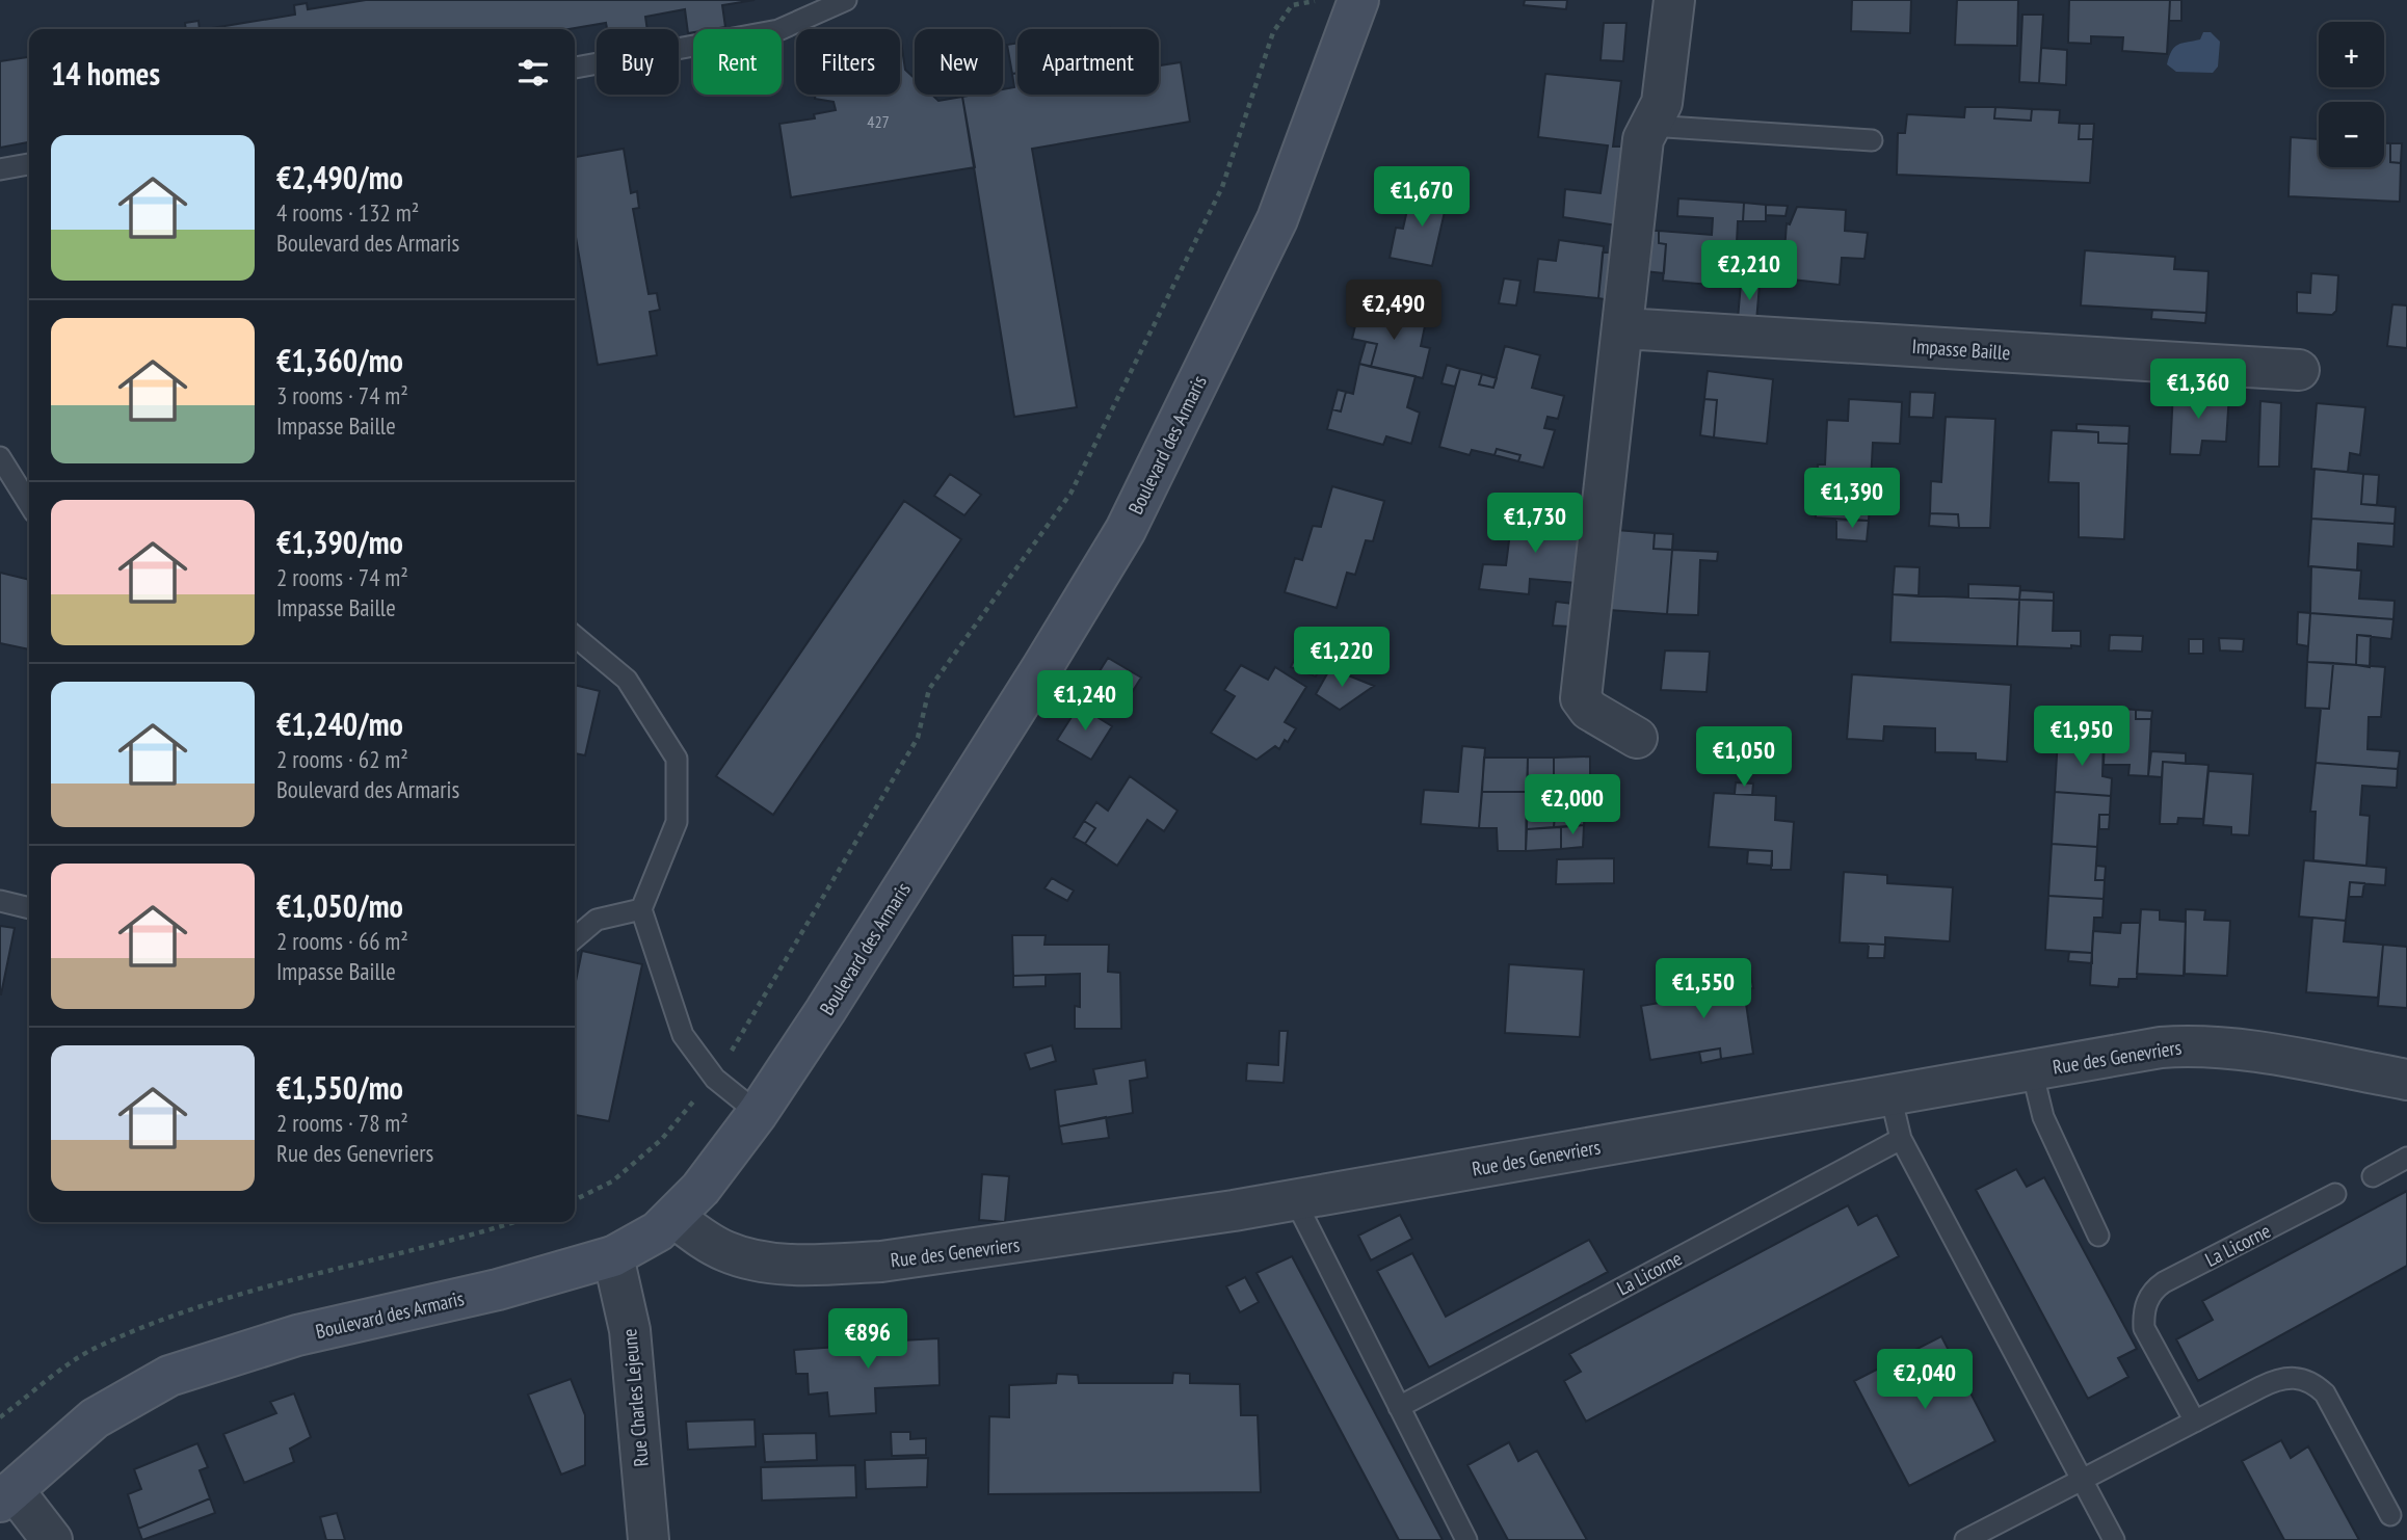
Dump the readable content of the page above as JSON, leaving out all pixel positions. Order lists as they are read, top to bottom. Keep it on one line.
{"streets":{"main road":["Boulevard des Armaris"],"street":["Impasse Baille","Rue des Genevriers","Rue Charles Lejeune"],"lane":["La Licorne"]},"crossings":[["Boulevard des Armaris","Rue des Genevriers"],["Boulevard des Armaris","Rue Charles Lejeune"]],"house_numbers":["427"],"page":{"map_buttons":["+","−"],"chip":["Buy","Rent","Filters","New","Apartment"],"heading":"14 homes","list":[{"name":"€2,490/mo","note":"4 rooms · 132 m² · Boulevard des Armaris"},{"name":"€1,360/mo","note":"3 rooms · 74 m² · Impasse Baille"},{"name":"€1,390/mo","note":"2 rooms · 74 m² · Impasse Baille"},{"name":"€1,240/mo","note":"2 rooms · 62 m² · Boulevard des Armaris"},{"name":"€1,050/mo","note":"2 rooms · 66 m² · Impasse Baille"},{"name":"€1,550/mo","note":"2 rooms · 78 m² · Rue des Genevriers"}],"price":["€1,670","€2,210","€2,490","€1,360","€1,390","€1,730","€1,220","€1,240","€1,950","€1,050","€2,000","€1,550","€896","€2,040"]}}
